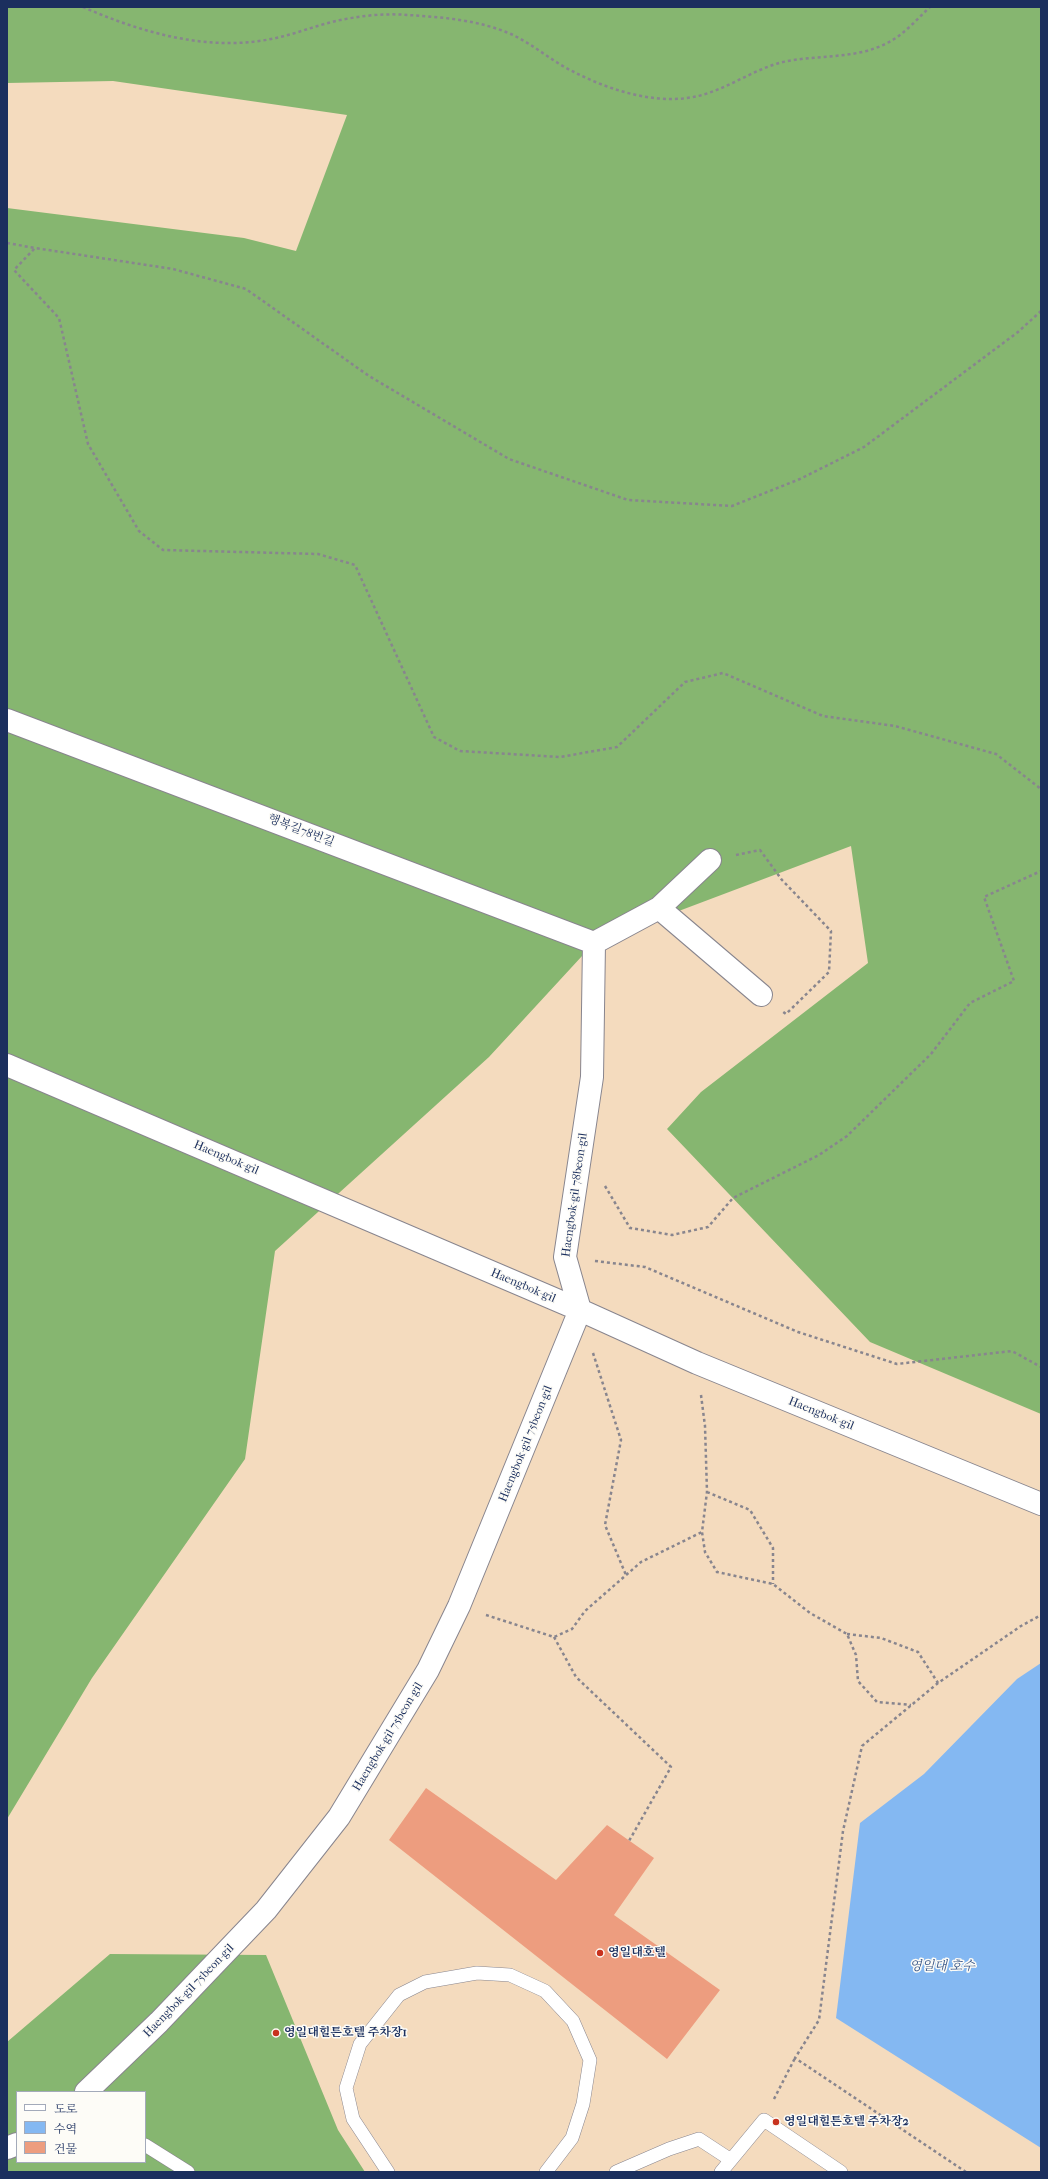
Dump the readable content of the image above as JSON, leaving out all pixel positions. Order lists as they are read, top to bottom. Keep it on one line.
{"streets":{"street":["행복길78번길","Haengbok-gil","Haengbok-gil 78beon-gil","Haengbok-gil 75beon-gil"]},"crossings":[["행복길78번길","Haengbok-gil 78beon-gil"],["Haengbok-gil","Haengbok-gil 78beon-gil"],["Haengbok-gil","Haengbok-gil 75beon-gil"],["Haengbok-gil 78beon-gil","Haengbok-gil 75beon-gil"]],"water":["영일대 호수"],"places":["영일대호텔","영일대힐튼호텔 주차장1","영일대힐튼호텔 주차장2"],"legend":["도로","수역","건물"]}
